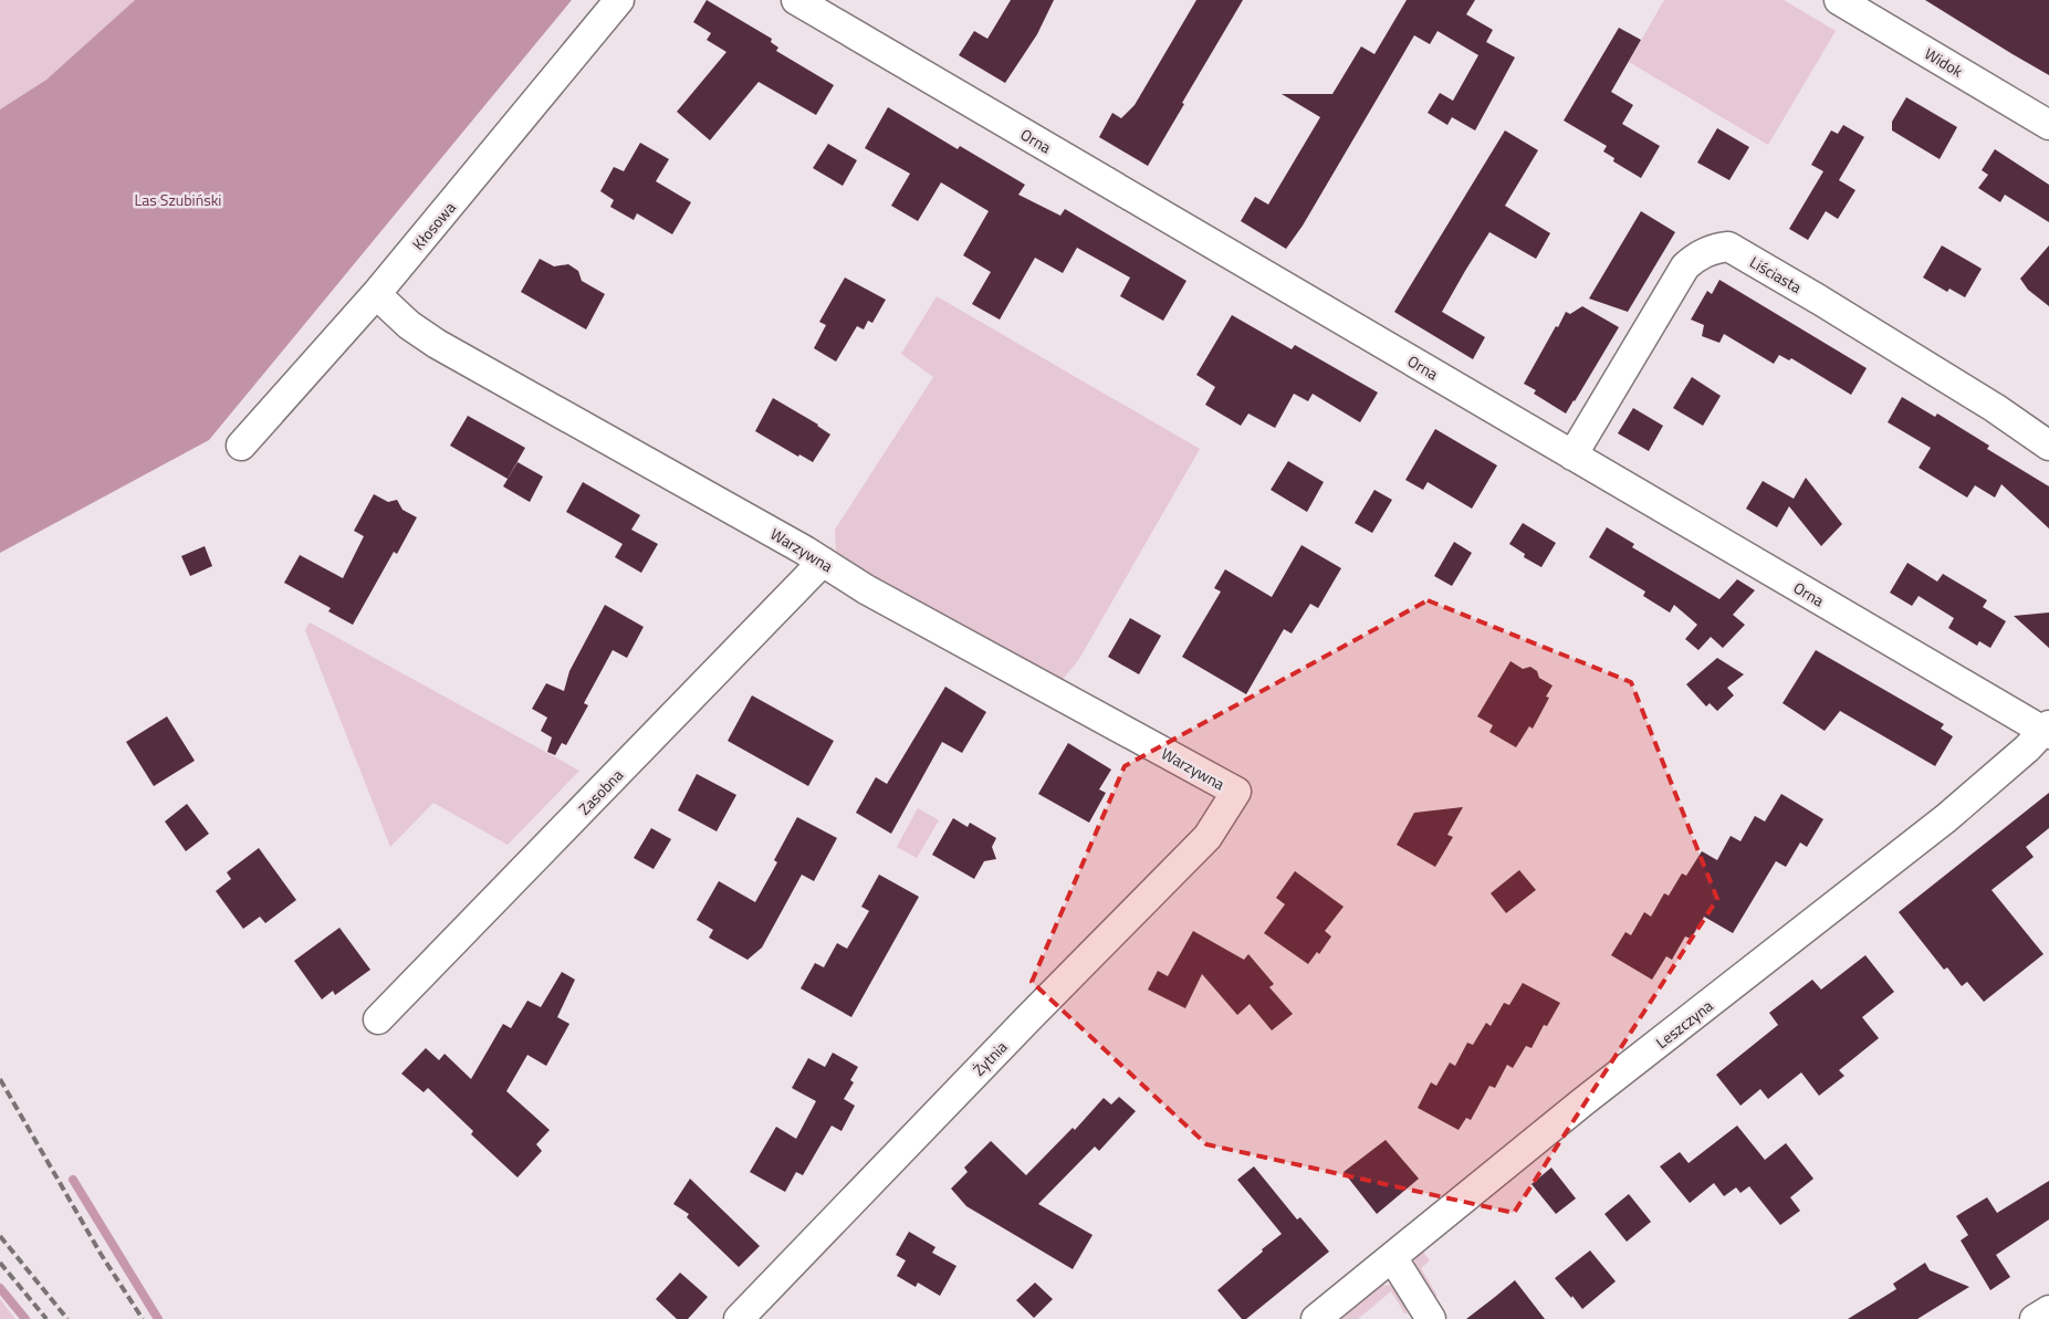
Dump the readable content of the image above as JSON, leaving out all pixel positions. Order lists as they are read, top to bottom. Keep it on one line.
{"streets":{"street":["Widok","Orna","Kłosowa","Liściasta","Warzywna","Zasobna","Leszczyna","Żytnia"]},"crossings":[["Orna","Liściasta"],["Orna","Leszczyna"],["Kłosowa","Warzywna"],["Warzywna","Zasobna"],["Warzywna","Żytnia"]],"parks":["Las Szubiński"]}
